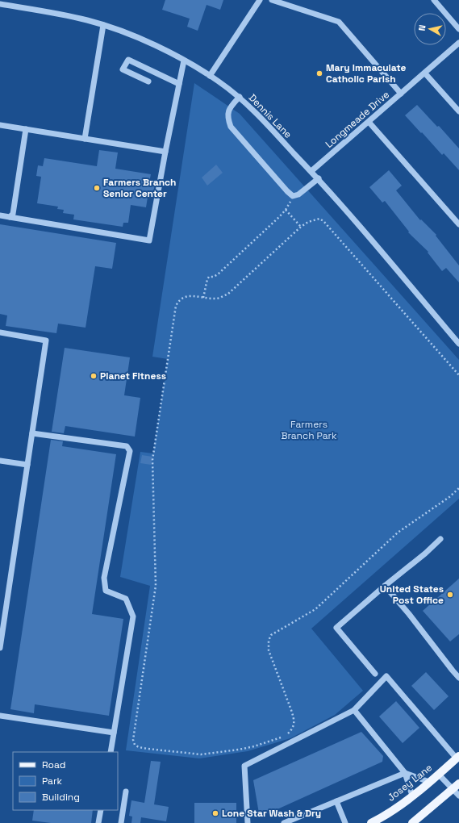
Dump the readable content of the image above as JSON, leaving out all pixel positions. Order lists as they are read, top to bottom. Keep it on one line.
{"streets":{"main road":["Josey Lane"],"street":["Dennis Lane","Longmeade Drive"]},"crossings":[["Dennis Lane","Longmeade Drive"]],"parks":["Farmers Branch Park"],"places":["Mary Immaculate Catholic Parish","Farmers Branch Senior Center","Planet Fitness","United States Post Office","Lone Star Wash & Dry"],"legend":["Road","Park","Building"],"north":"left"}
